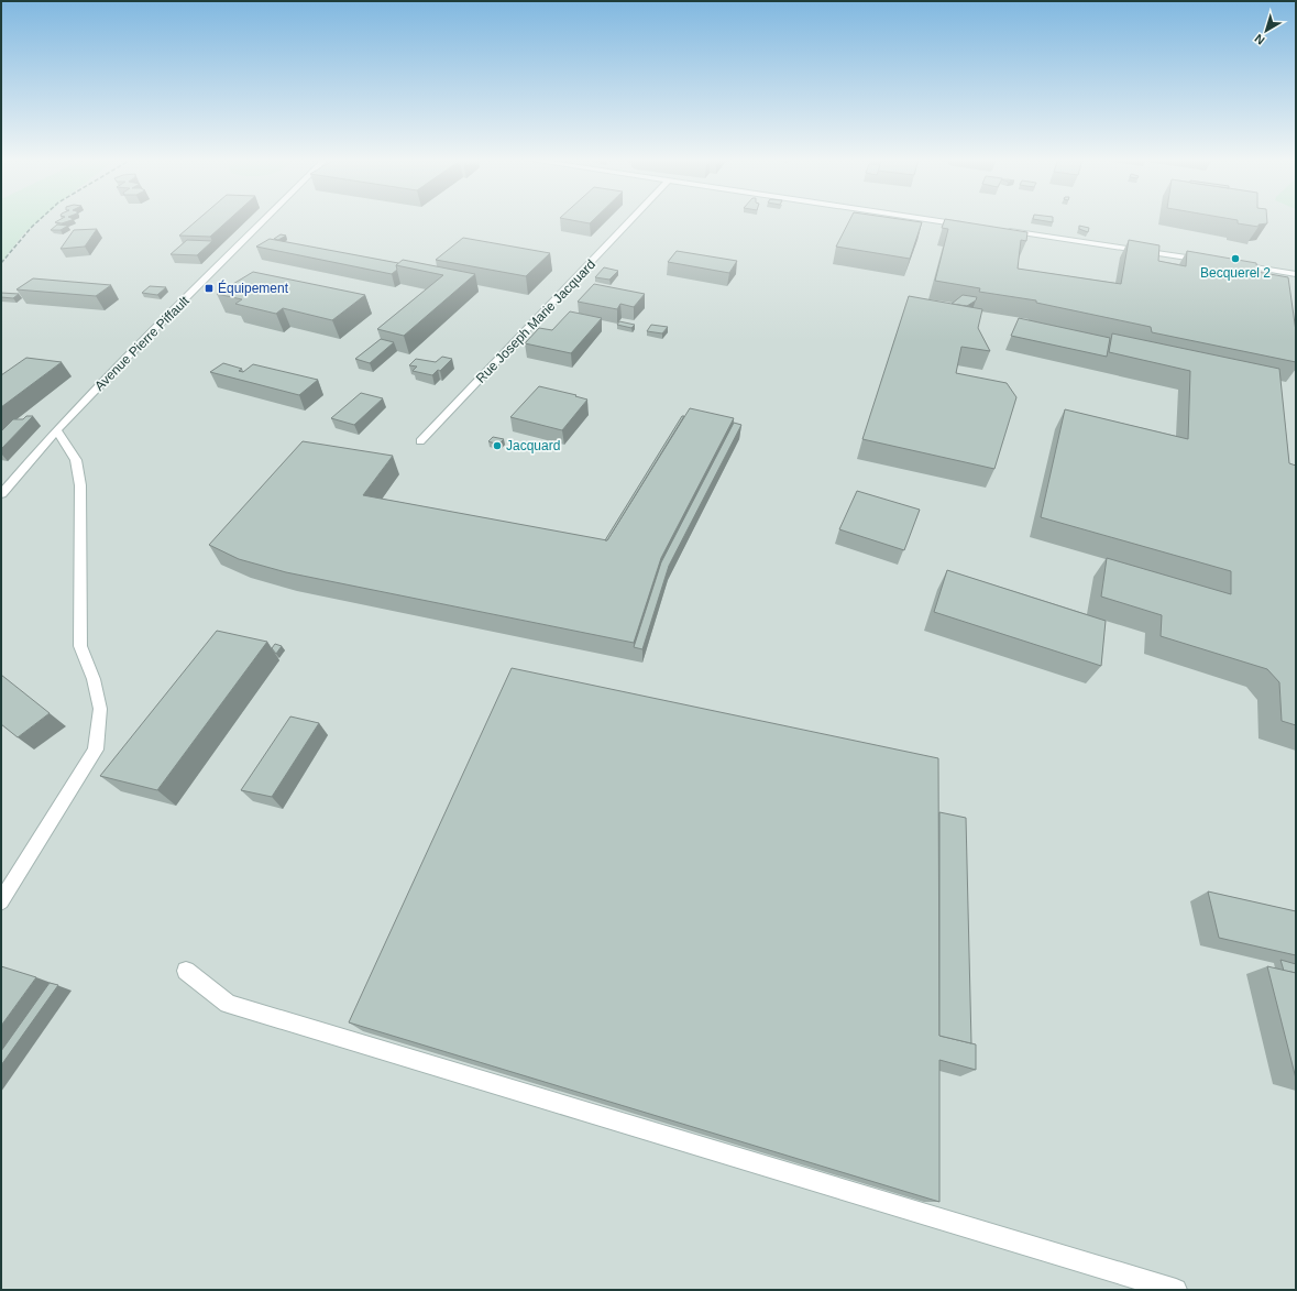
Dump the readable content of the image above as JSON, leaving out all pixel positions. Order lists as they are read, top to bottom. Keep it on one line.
{"streets":{"street":["Rue Joseph Marie Jacquard","Avenue Pierre Piffault"]},"places":{"other":["Becquerel 2","Jacquard"],"transit":["Équipement"]},"north":"bottom left"}
